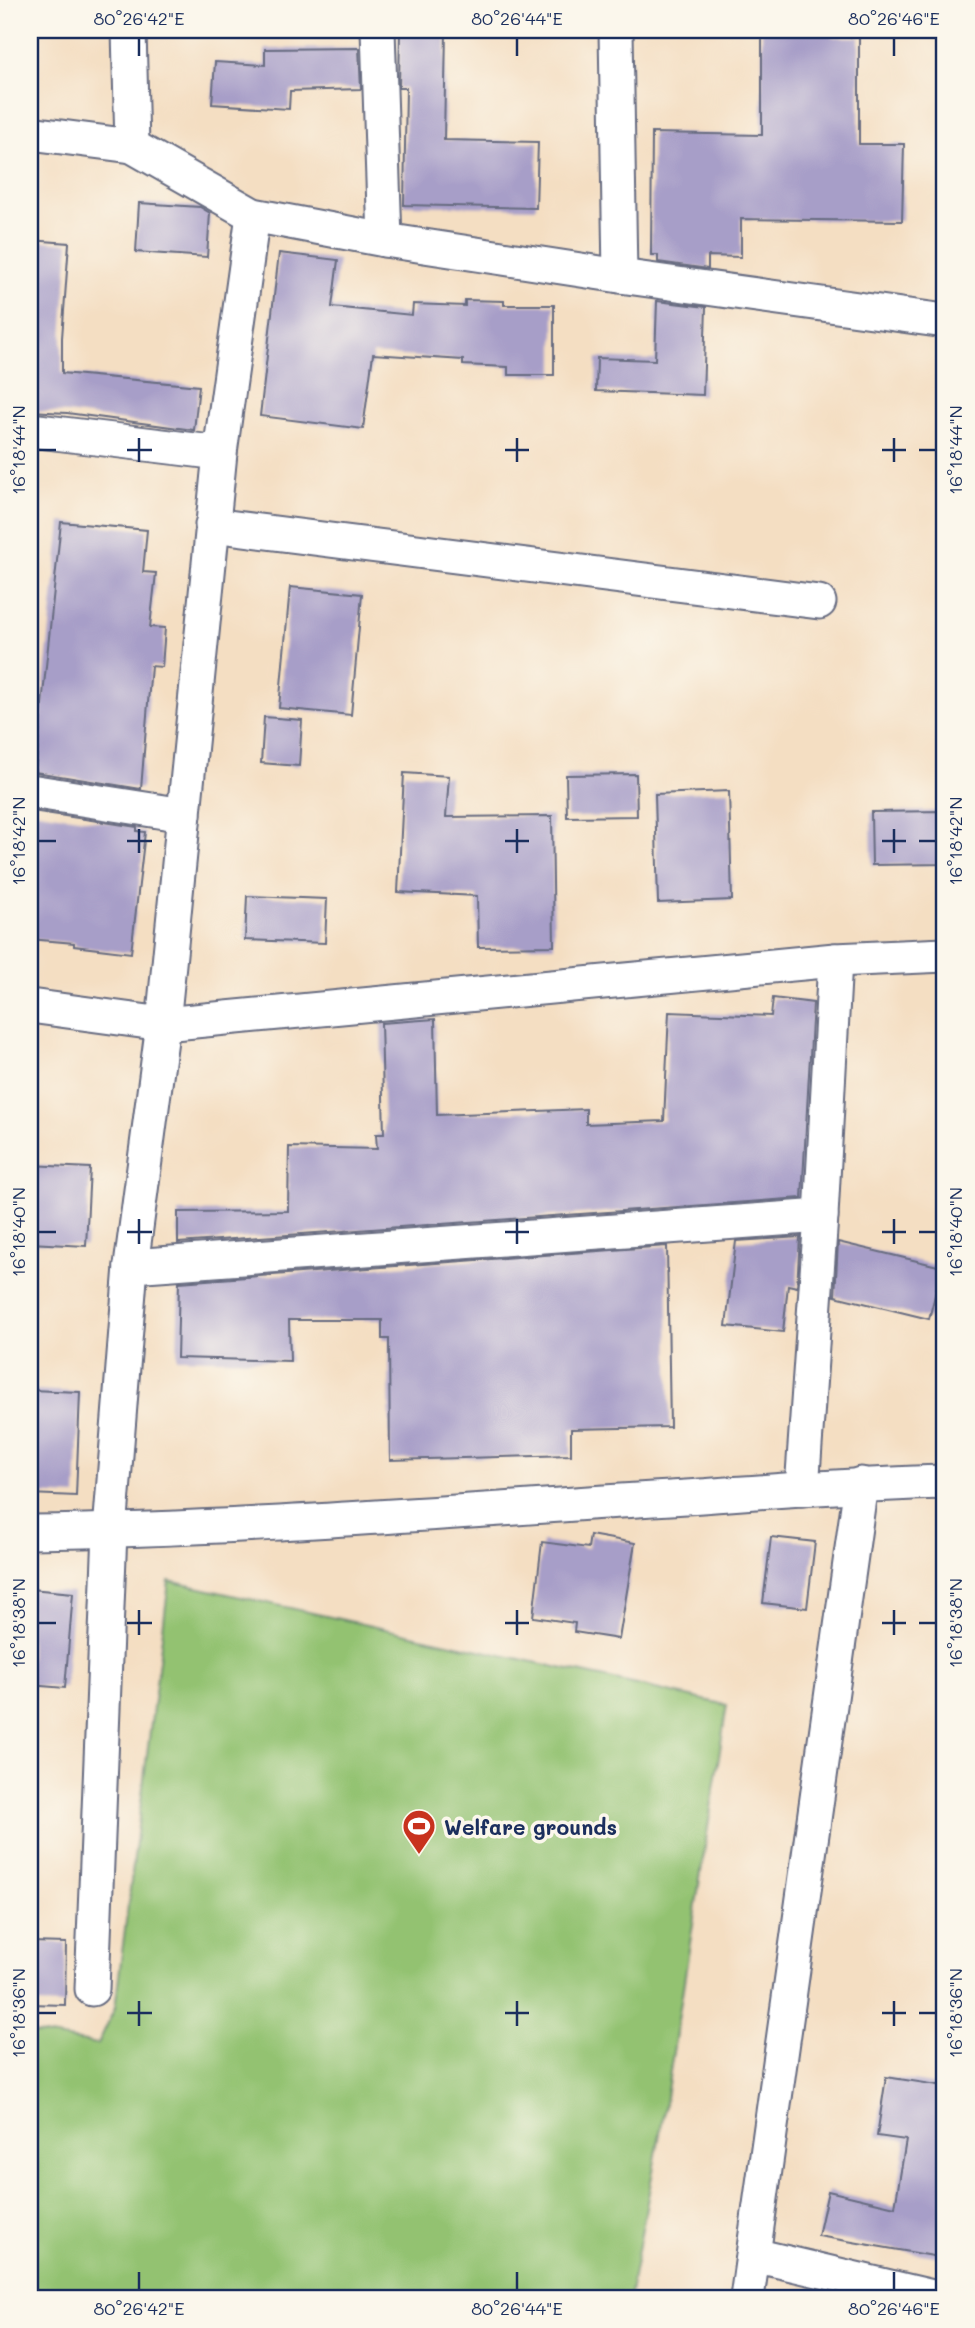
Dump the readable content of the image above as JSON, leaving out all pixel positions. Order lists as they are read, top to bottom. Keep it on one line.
{"places":{"sports":["Welfare grounds"]},"coordinates":["80°26'42\"E","80°26'44\"E","80°26'46\"E","16°18'44\"N","16°18'42\"N","16°18'40\"N","16°18'38\"N","16°18'36\"N"]}
